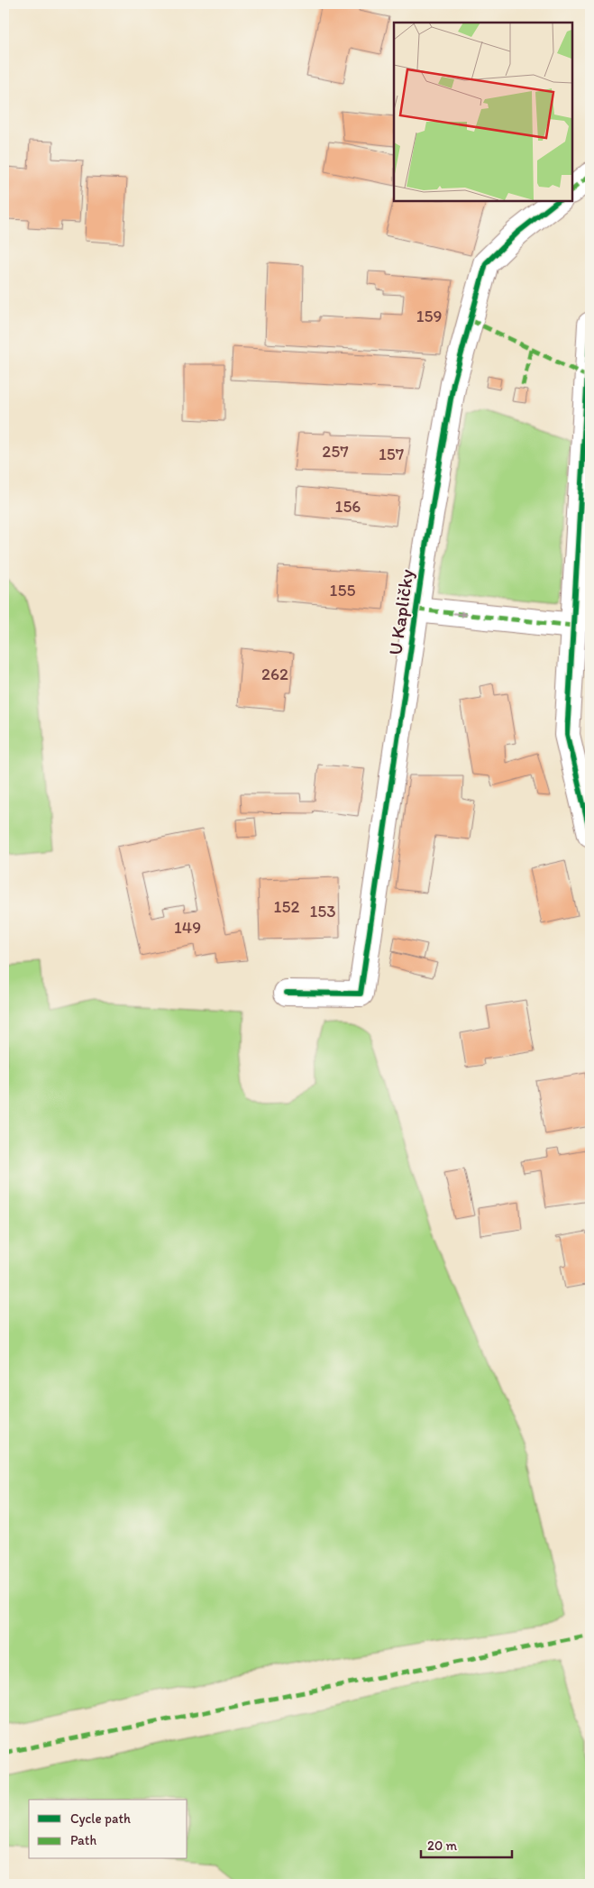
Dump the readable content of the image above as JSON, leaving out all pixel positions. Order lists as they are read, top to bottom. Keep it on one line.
{"streets":{"street":["U Kapličky"]},"house_numbers":["159","257","157","156","155","262","152","153","149"],"legend":["Cycle path","Path"],"scale_bar":"20 m"}
